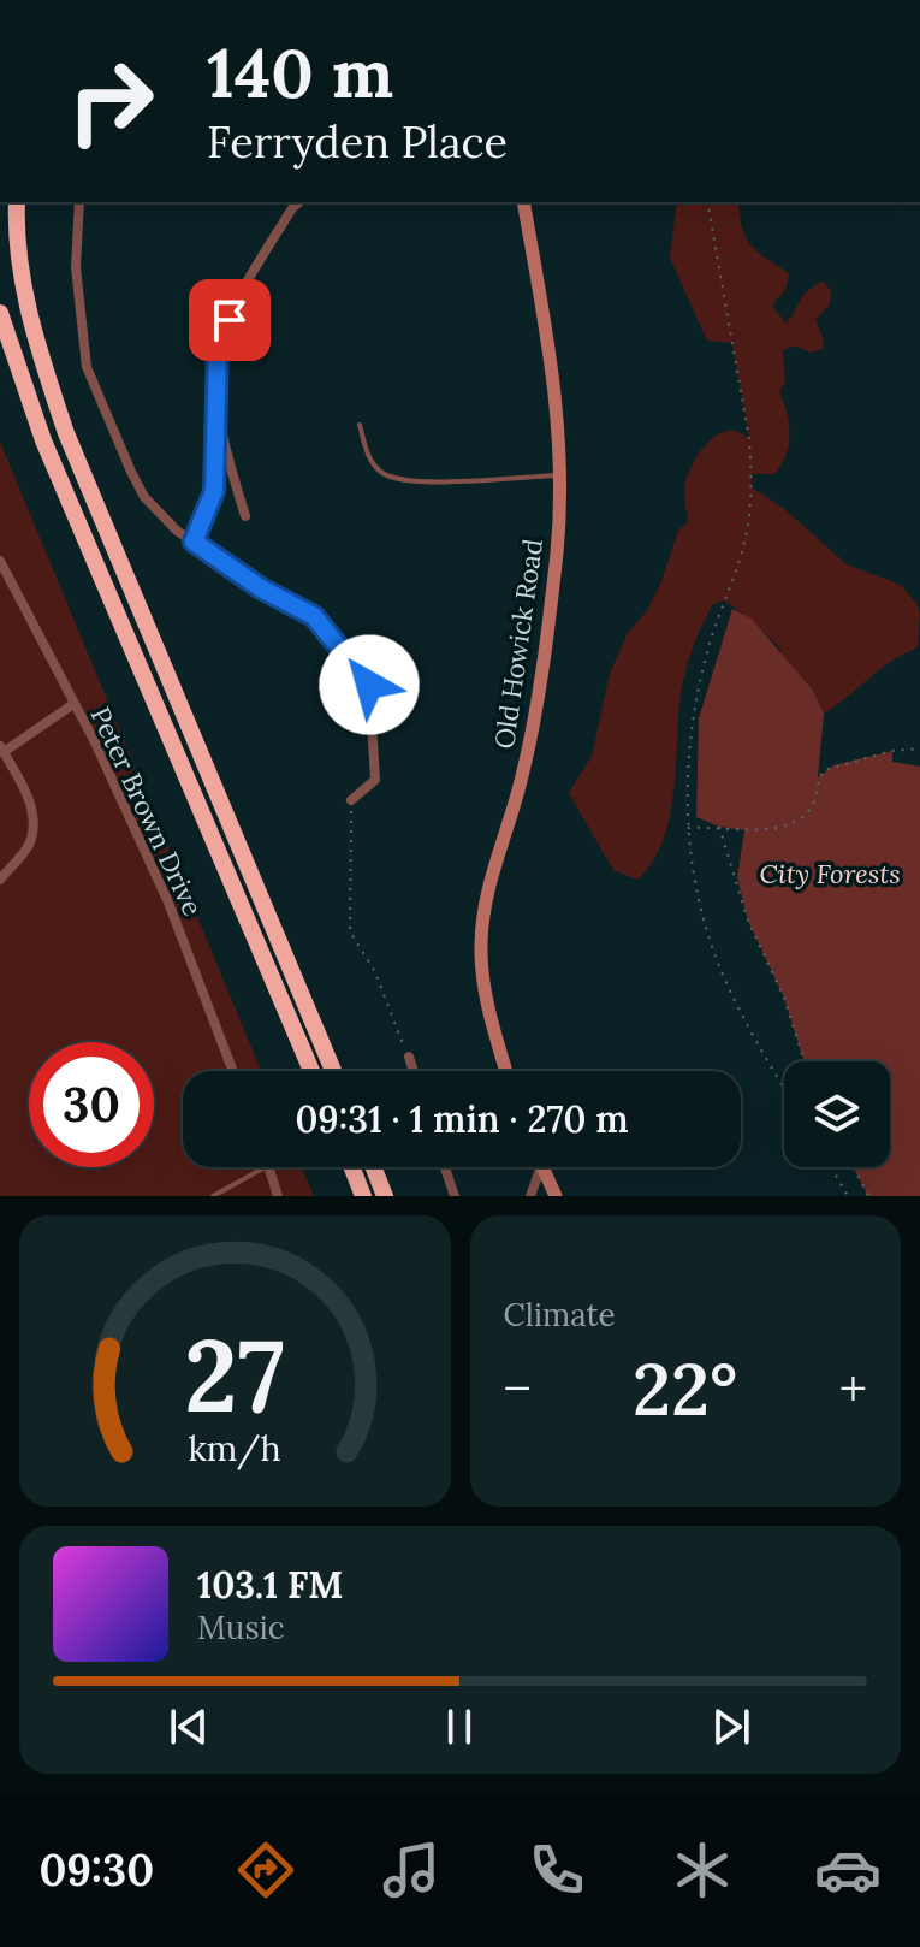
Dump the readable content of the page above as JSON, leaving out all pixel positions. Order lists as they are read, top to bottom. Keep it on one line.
{"streets":{"main road":["Old Howick Road"],"street":["Peter Brown Drive"]},"parks":["City Forests"],"page":{"turn":["140 m","Ferryden Place"],"limit":"30","trip":"09:31 · 1 min · 270 m","tile":"Climate","heat":["−","22°","+"],"song":["103.1 FM","Music"],"tabs":"09:30","gauge":["27","km/h"]}}
